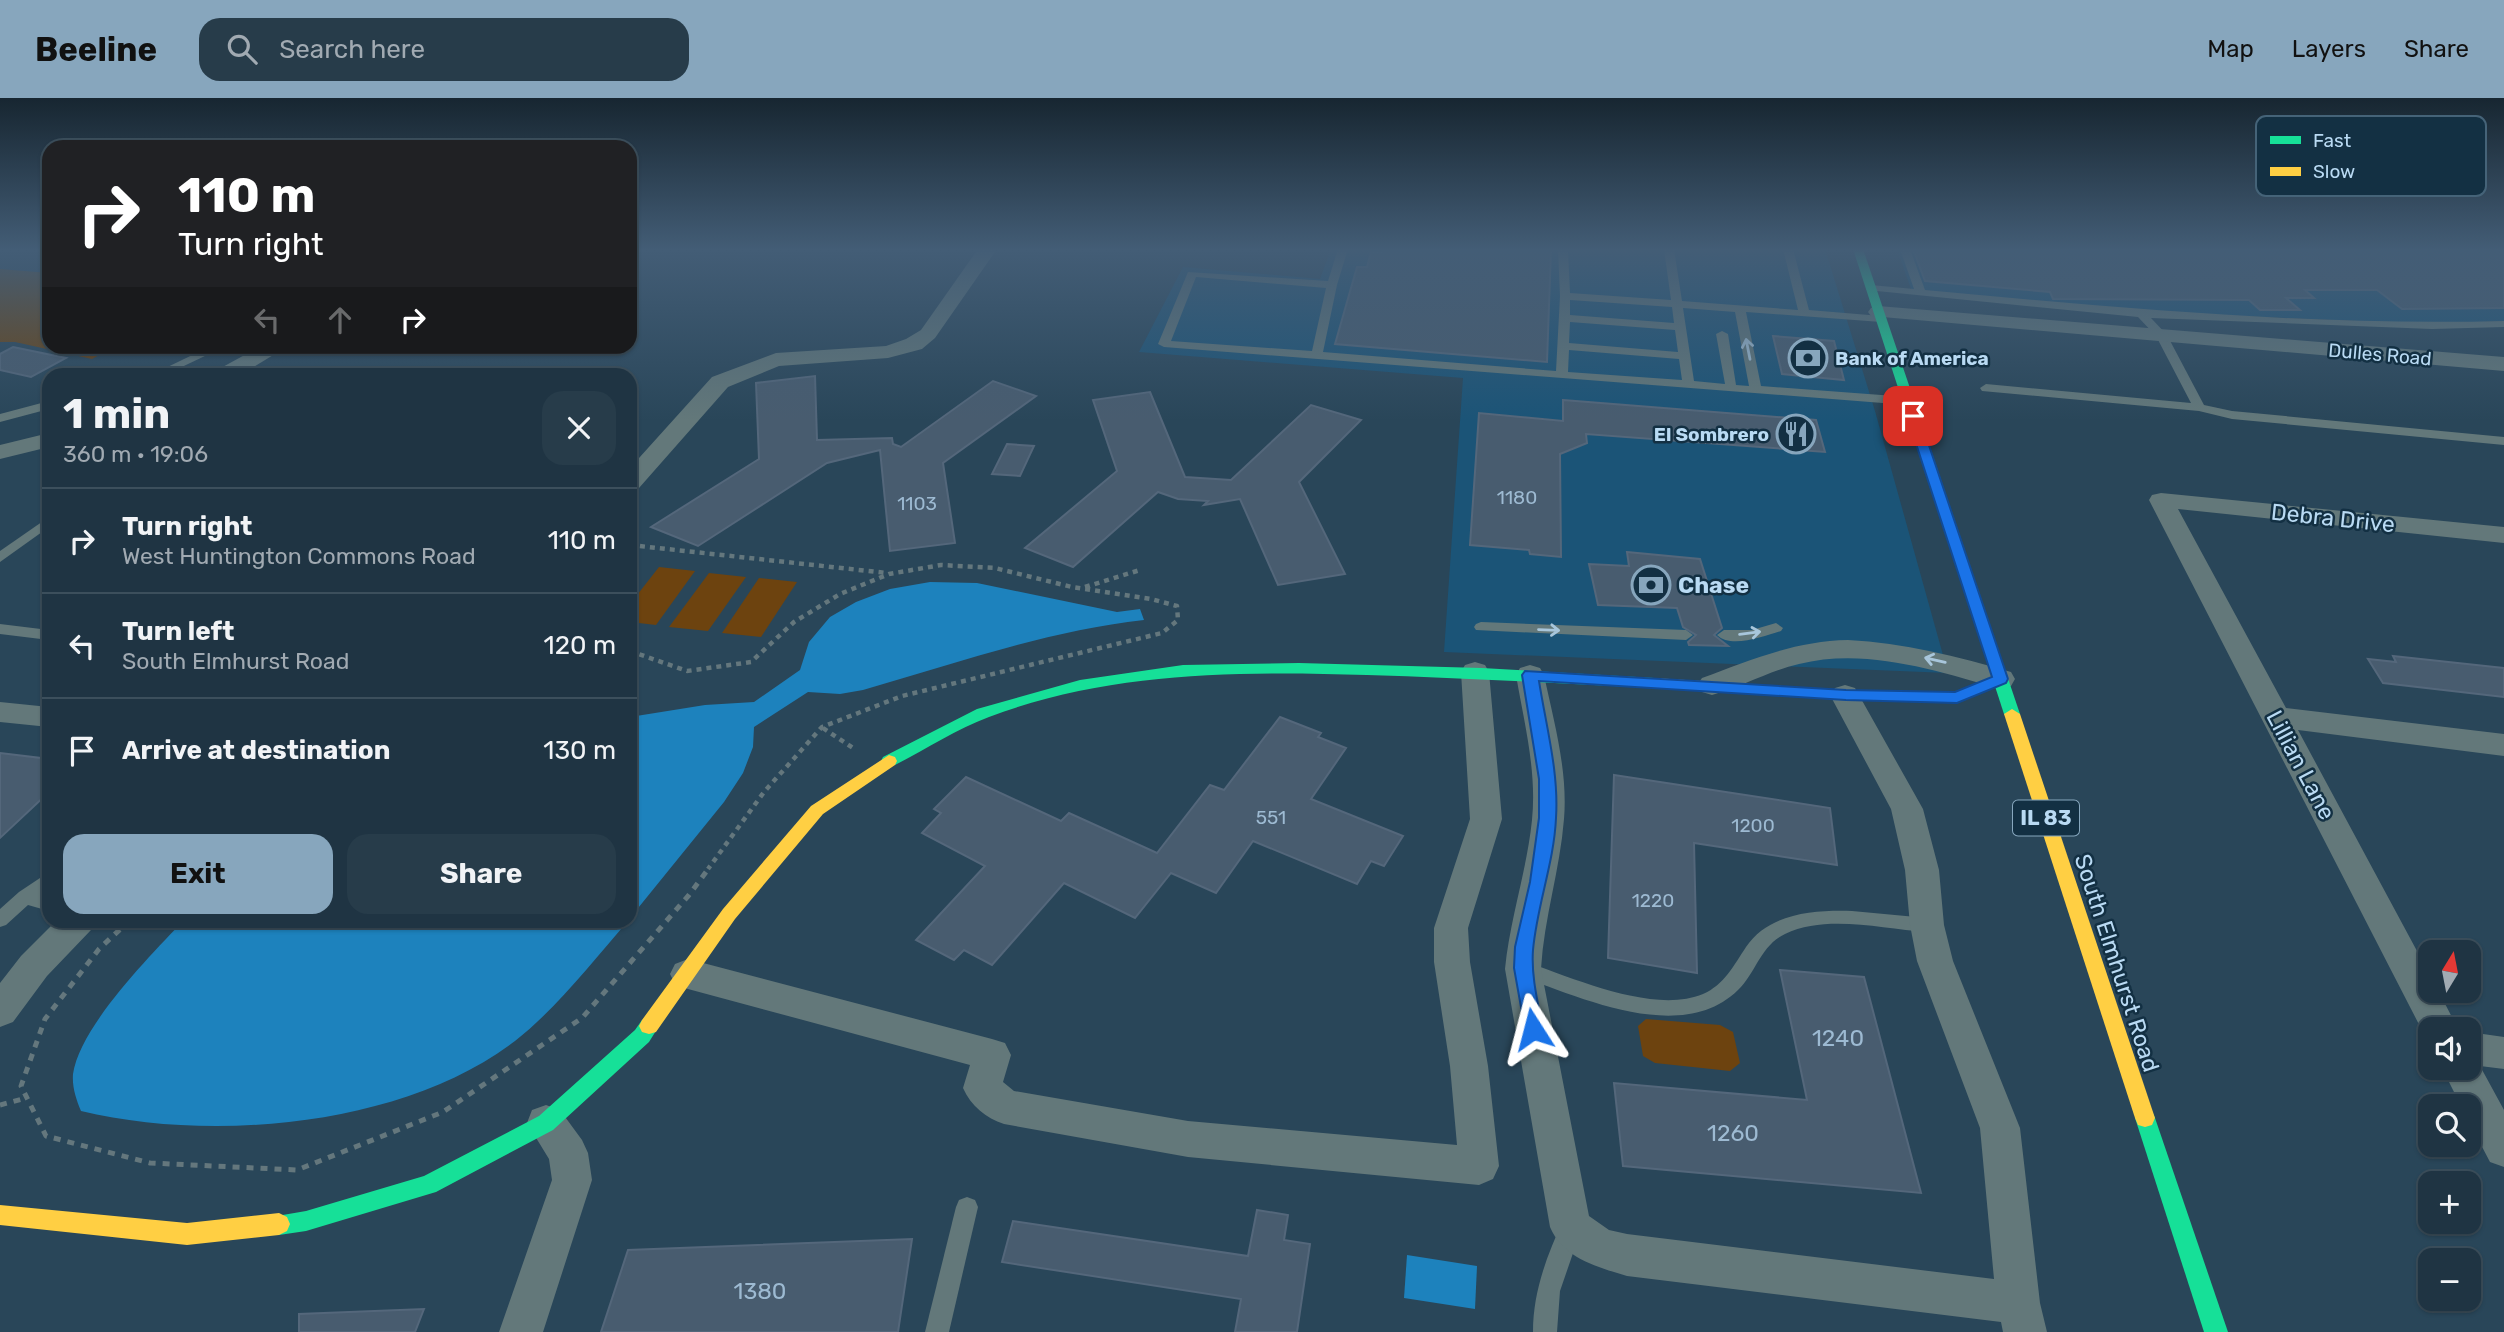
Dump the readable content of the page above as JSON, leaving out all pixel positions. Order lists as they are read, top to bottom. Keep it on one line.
{"streets":{"street":["Dulles Road","Debra Drive","Lillian Lane","IL 83","South Elmhurst Road"]},"crossings":[["Dulles Road","South Elmhurst Road"],["Debra Drive","Lillian Lane"]],"places":{"bank":["Bank of America","Chase"],"restaurant":["El Sombrero"]},"house_numbers":["1180","1103","551","1200","1220","1240","1260","1380"],"legend":["Fast","Slow"],"north":"top","page":{"header":"Beeline","search":"Search here","nav":["Map","Layers","Share"],"turn":["110 m","Turn right"],"heading":["1 min","360 m · 19:06"],"list":[{"name":"Turn right","note":"West Huntington Commons Road","value":"110 m"},{"name":"Turn left","note":"South Elmhurst Road","value":"120 m"},{"name":"Arrive at destination","value":"130 m"}],"buttons":["Exit","Share"],"map_buttons":["+","−"]}}
